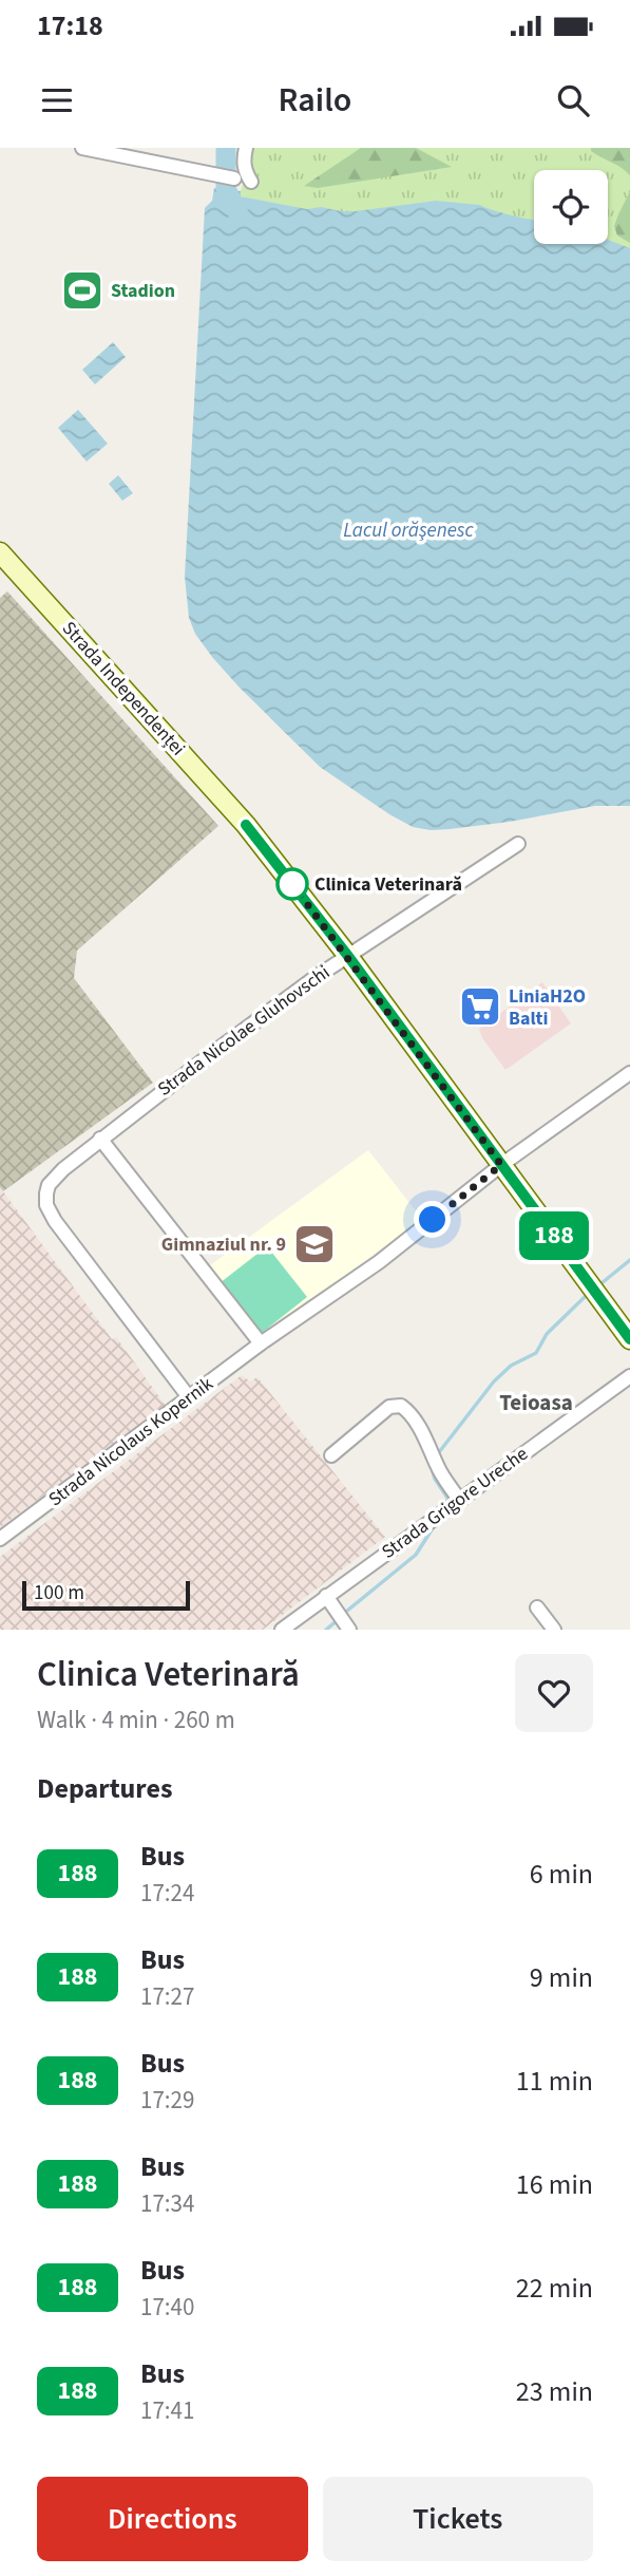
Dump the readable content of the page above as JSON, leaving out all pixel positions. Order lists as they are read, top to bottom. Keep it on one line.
{"streets":{"street":["Strada Independenței","Strada Nicolae Gluhovschi","Strada Nicolaus Kopernik","Strada Grigore Ureche"]},"crossings":[["Strada Independenței","Strada Nicolae Gluhovschi"],["Strada Independenței","Strada Nicolaus Kopernik"],["Strada Nicolae Gluhovschi","Strada Nicolaus Kopernik"]],"districts":["Teioasa"],"water":["Lacul orăşenesc"],"places":{"sports":["Stadion"],"other":["Clinica Veterinară"],"supermarket":["LiniaH2O Balti"],"school or university":["Gimnaziul nr. 9"]},"lines":["bus line 188"],"scale_bar":"100 m","page":{"status":"17:18","header":"Railo","on_map":"188","scale":"100 m","heading":[["Clinica Veterinară","Walk · 4 min · 260 m"],"Departures"],"list":[{"mark":"188","name":"Bus","note":"17:24","value":"6 min"},{"mark":"188","name":"Bus","note":"17:27","value":"9 min"},{"mark":"188","name":"Bus","note":"17:29","value":"11 min"},{"mark":"188","name":"Bus","note":"17:34","value":"16 min"},{"mark":"188","name":"Bus","note":"17:40","value":"22 min"},{"mark":"188","name":"Bus","note":"17:41","value":"23 min"}],"buttons":["Directions","Tickets"]}}
